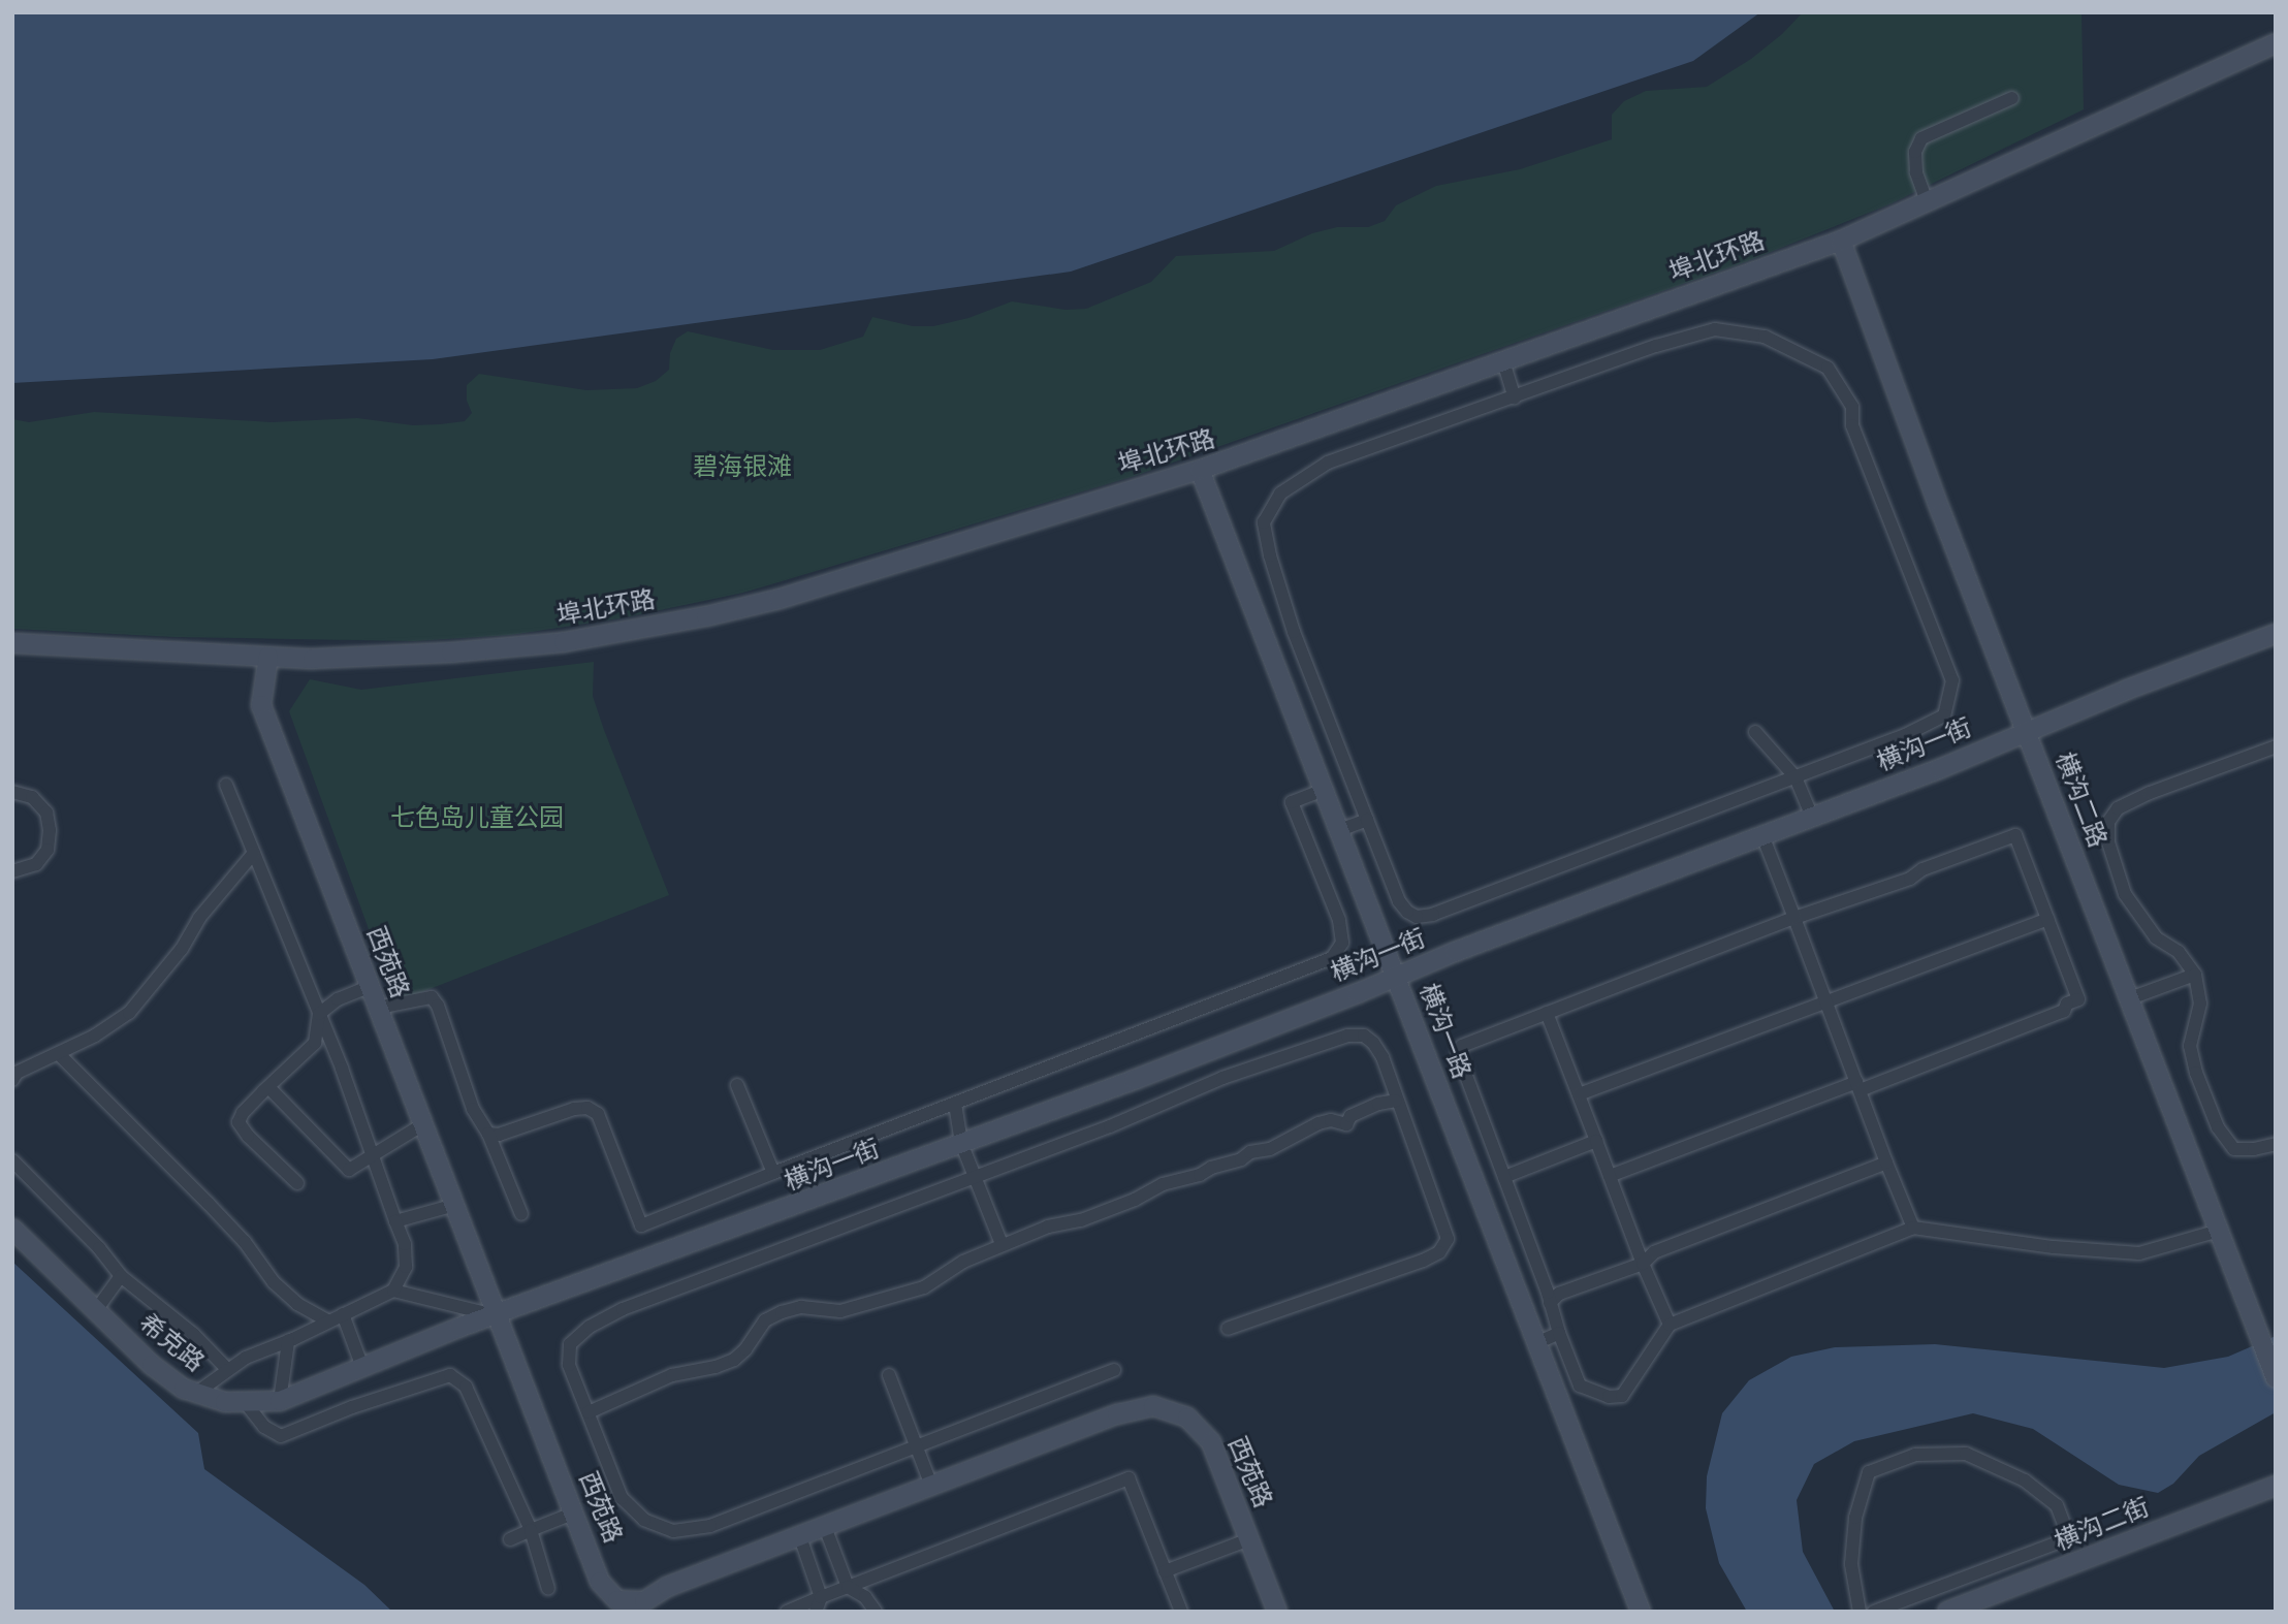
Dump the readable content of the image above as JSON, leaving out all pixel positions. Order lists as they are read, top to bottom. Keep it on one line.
{"streets":{"street":["埠北环路","横沟一街","横沟二路","西苑路","横沟一路","希克路","横沟二街"]},"crossings":[["埠北环路","横沟二路"],["埠北环路","西苑路"],["埠北环路","横沟一路"],["横沟一街","横沟二路"],["横沟一街","西苑路"],["横沟一街","横沟一路"],["横沟一街","希克路"],["西苑路","希克路"]],"parks":["碧海银滩","七色岛儿童公园"]}
